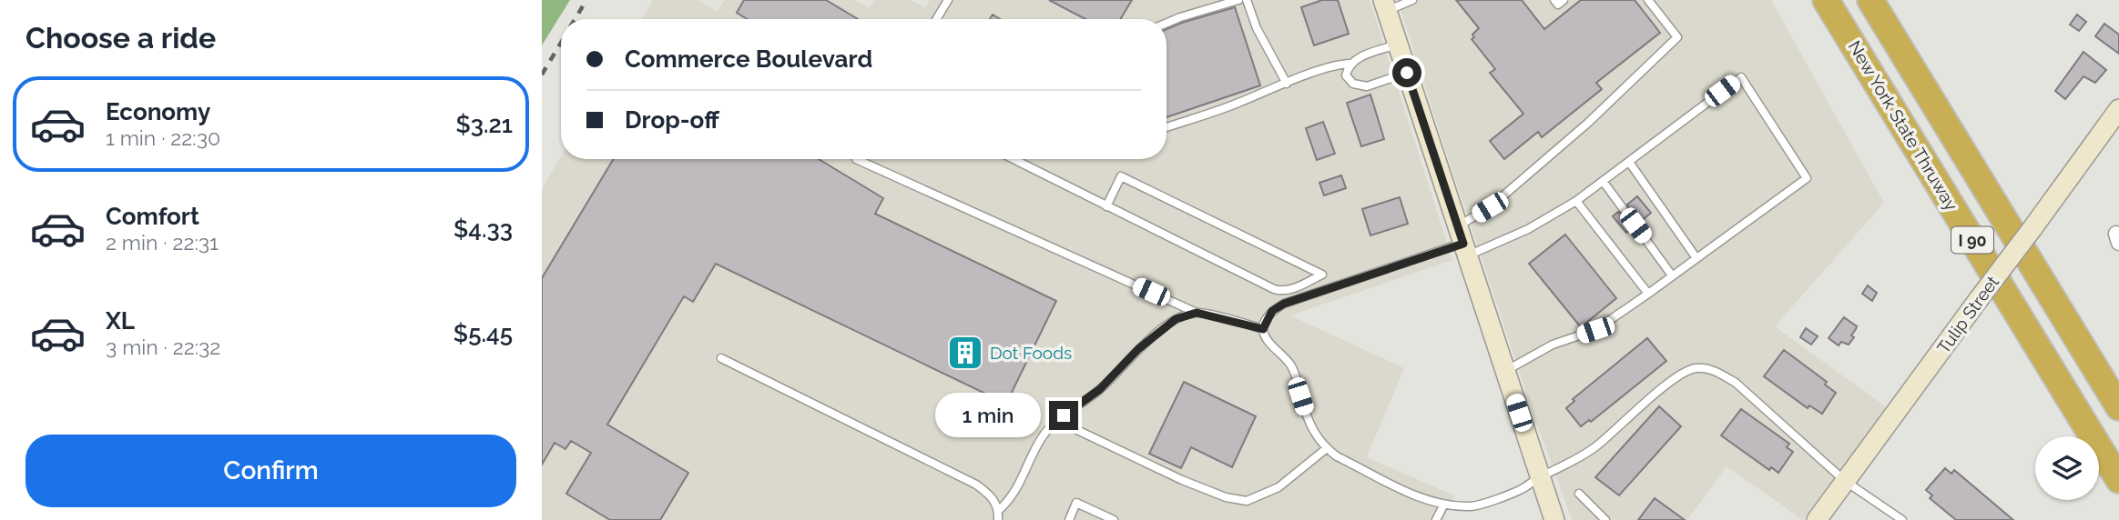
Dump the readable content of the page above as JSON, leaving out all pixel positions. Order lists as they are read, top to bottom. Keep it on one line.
{"streets":{"highway":["New York State Thruway","I 90"],"street":["Tulip Street"]},"places":{"building":["Dot Foods"]},"page":{"heading":"Choose a ride","banner":["Commerce Boulevard","Drop-off"],"list":[{"name":"Economy","note":"1 min · 22:30","value":"$3.21"},{"name":"Comfort","note":"2 min · 22:31","value":"$4.33"},{"name":"XL","note":"3 min · 22:32","value":"$5.45"}],"bubble":"1 min","buttons":"Confirm"}}
